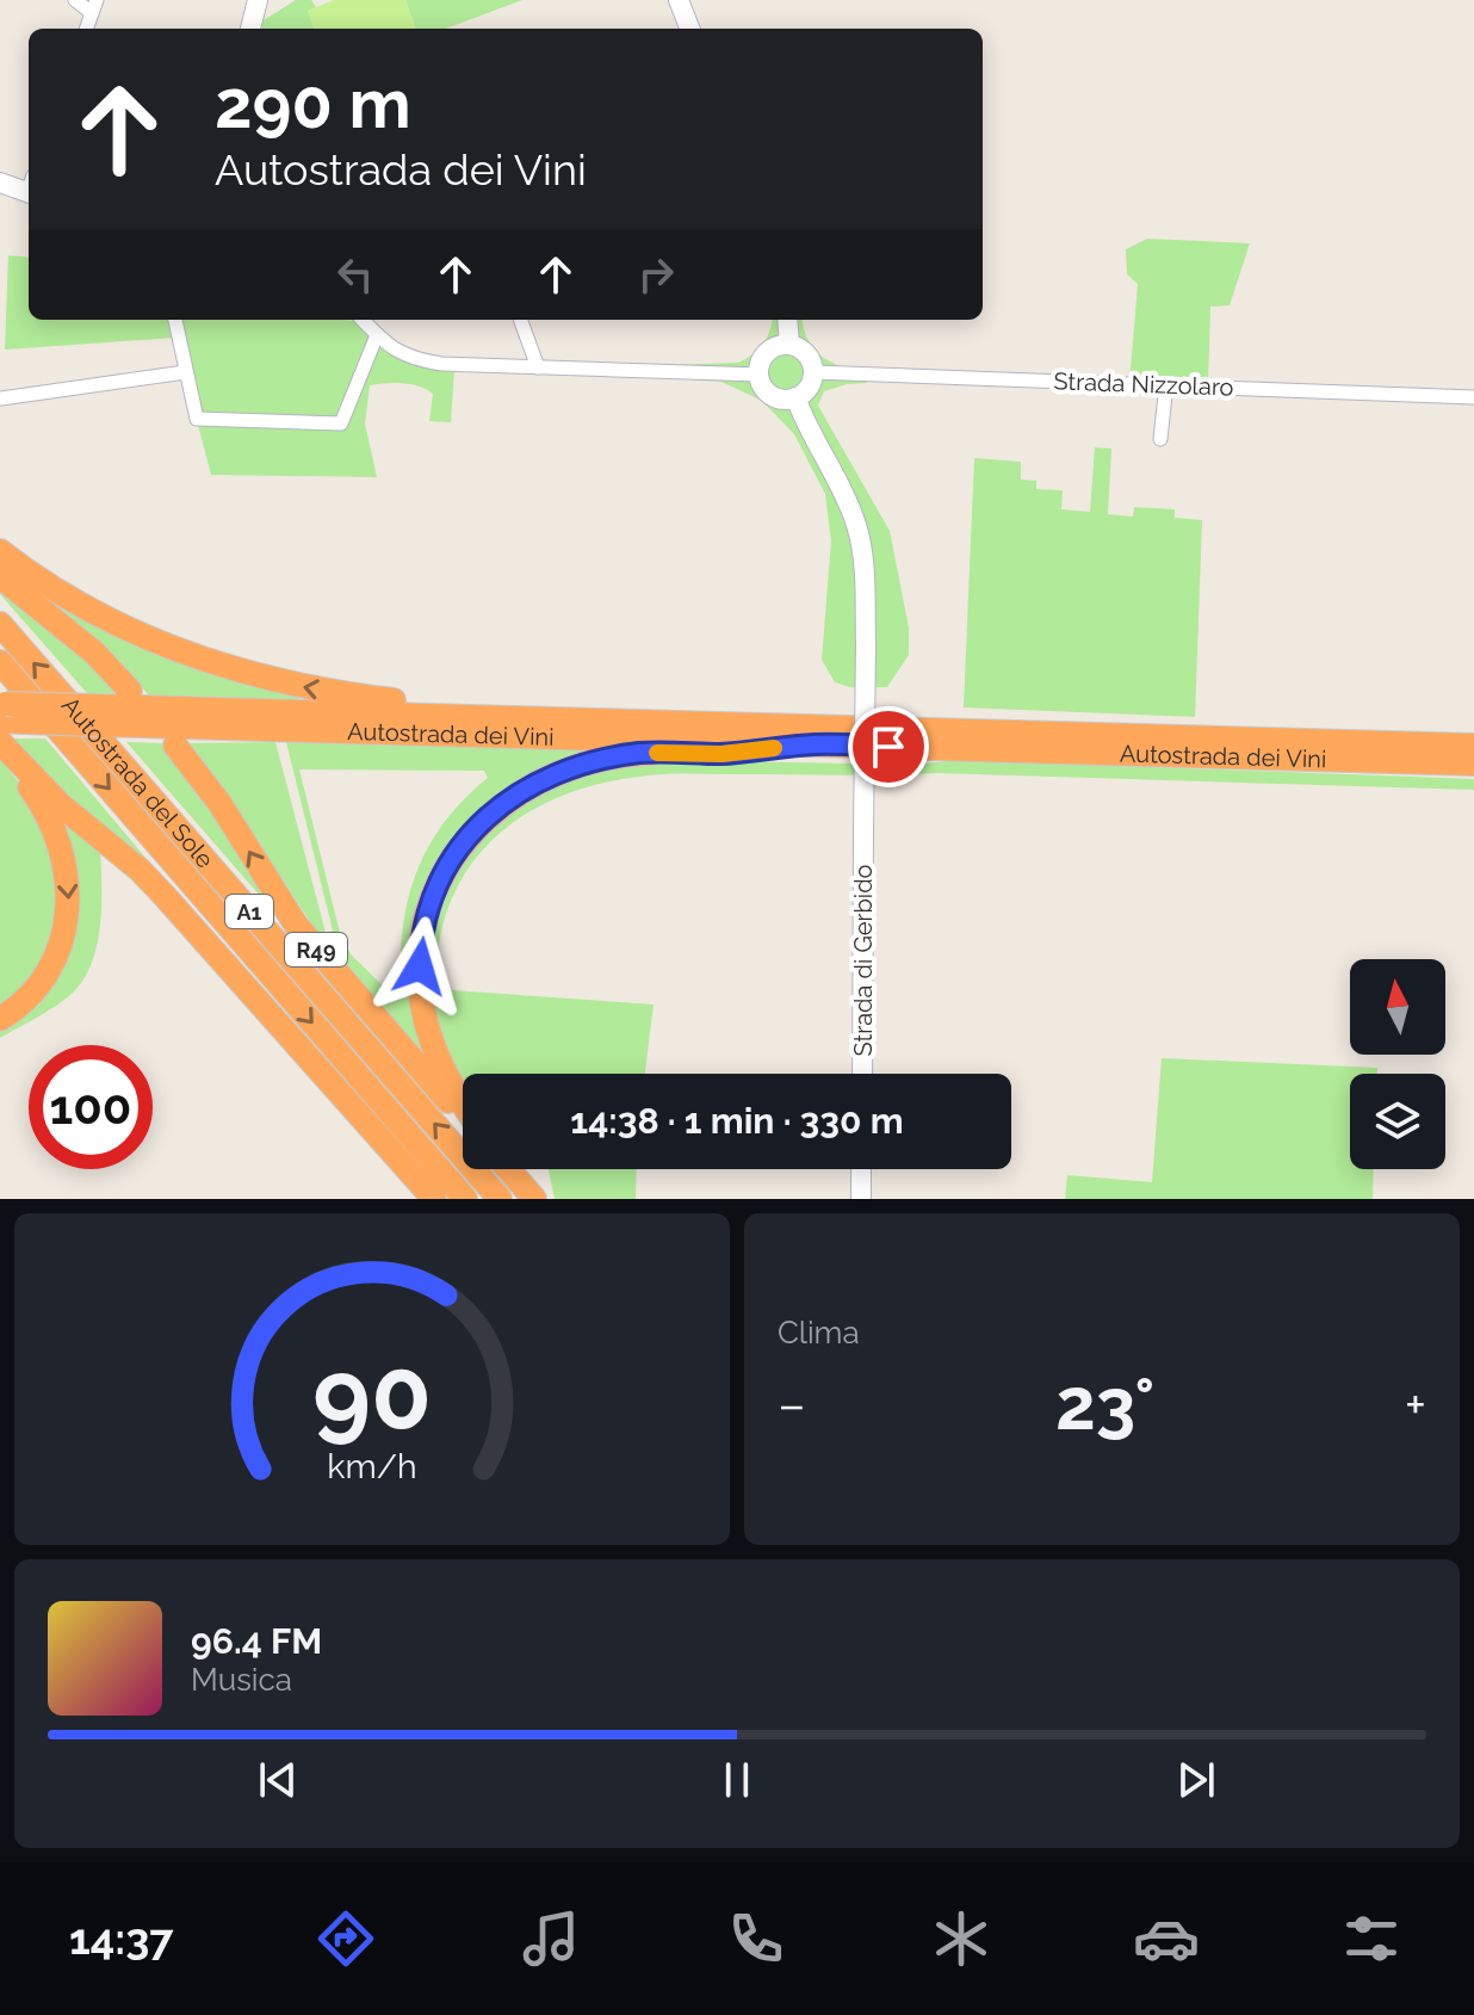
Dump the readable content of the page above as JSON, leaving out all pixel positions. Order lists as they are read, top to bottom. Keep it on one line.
{"streets":{"highway":["Autostrada dei Vini","Autostrada del Sole","A1","R49"],"street":["Strada Nizzolaro","Strada di Gerbido"]},"crossings":[["Strada Nizzolaro","Strada di Gerbido"]],"north":"top","page":{"turn":["290 m","Autostrada dei Vini"],"limit":"100","trip":"14:38 · 1 min · 330 m","tile":"Clima","heat":["−","23°","+"],"song":["96.4 FM","Musica"],"tabs":"14:37","gauge":["90","km/h"]}}
